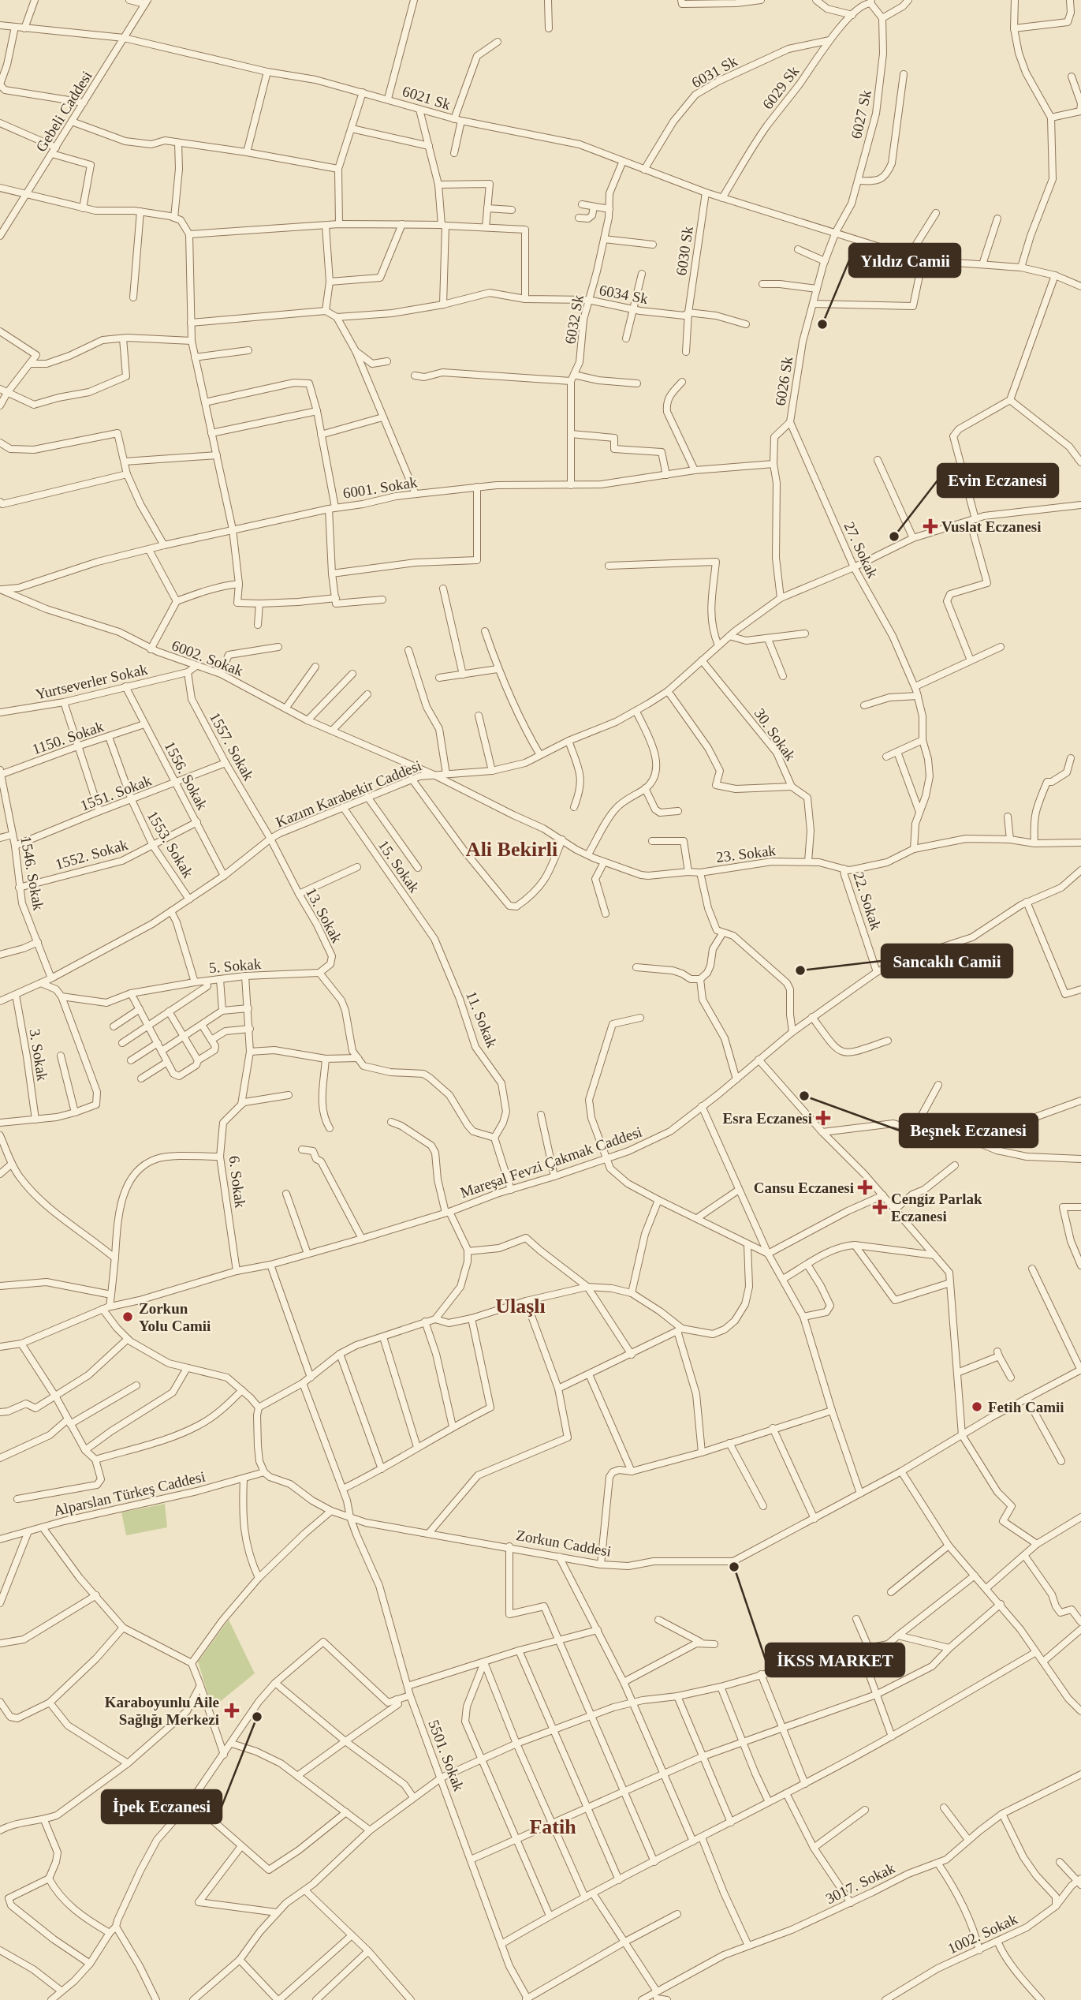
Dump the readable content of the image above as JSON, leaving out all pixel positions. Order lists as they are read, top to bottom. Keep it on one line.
{"streets":{"street":["6031 Sk","6029 Sk","6021 Sk","Gebeli Caddesi","6027 Sk","6030 Sk","6034 Sk","6032 Sk","6026 Sk","6001. Sokak","27. Sokak","6002. Sokak","Yurtseverler Sokak","30. Sokak","1150. Sokak","1557. Sokak","1556. Sokak","1551. Sokak","Kazım Karabekir Caddesi","1553. Sokak","23. Sokak","1552. Sokak","15. Sokak","1546. Sokak","22. Sokak","13. Sokak","5. Sokak","11. Sokak","3. Sokak","Mareşal Fevzi Çakmak Caddesi","6. Sokak","Alparslan Türkeş Caddesi","Zorkun Caddesi","5501. Sokak","3017. Sokak","1002. Sokak"]},"crossings":[["6031 Sk","6029 Sk"],["6031 Sk","6021 Sk"],["6029 Sk","6021 Sk"],["6021 Sk","Gebeli Caddesi"],["6021 Sk","6027 Sk"],["6021 Sk","6030 Sk"],["6021 Sk","6032 Sk"],["6021 Sk","6026 Sk"],["6027 Sk","6026 Sk"],["6030 Sk","6034 Sk"],["6034 Sk","6032 Sk"],["6032 Sk","6001. Sokak"],["6026 Sk","6001. Sokak"],["6026 Sk","27. Sokak"],["6026 Sk","Kazım Karabekir Caddesi"],["6001. Sokak","6002. Sokak"],["27. Sokak","Kazım Karabekir Caddesi"],["27. Sokak","23. Sokak"],["6002. Sokak","Kazım Karabekir Caddesi"],["6002. Sokak","23. Sokak"],["Yurtseverler Sokak","1557. Sokak"],["Yurtseverler Sokak","1556. Sokak"],["30. Sokak","Kazım Karabekir Caddesi"],["30. Sokak","23. Sokak"],["1150. Sokak","1556. Sokak"],["1150. Sokak","1553. Sokak"],["1150. Sokak","1546. Sokak"],["1557. Sokak","1551. Sokak"],["1557. Sokak","Kazım Karabekir Caddesi"],["1557. Sokak","13. Sokak"],["1556. Sokak","1551. Sokak"],["1556. Sokak","Kazım Karabekir Caddesi"],["1556. Sokak","1552. Sokak"],["1551. Sokak","1553. Sokak"],["1551. Sokak","1546. Sokak"],["Kazım Karabekir Caddesi","1553. Sokak"],["Kazım Karabekir Caddesi","23. Sokak"],["Kazım Karabekir Caddesi","15. Sokak"],["Kazım Karabekir Caddesi","1546. Sokak"],["Kazım Karabekir Caddesi","13. Sokak"],["Kazım Karabekir Caddesi","5. Sokak"],["Kazım Karabekir Caddesi","3. Sokak"],["1553. Sokak","1552. Sokak"],["23. Sokak","22. Sokak"],["1552. Sokak","1546. Sokak"],["15. Sokak","11. Sokak"],["22. Sokak","Mareşal Fevzi Çakmak Caddesi"],["13. Sokak","5. Sokak"],["Mareşal Fevzi Çakmak Caddesi","6. Sokak"],["Alparslan Türkeş Caddesi","Zorkun Caddesi"],["Zorkun Caddesi","5501. Sokak"]],"districts":["Ali Bekirli","Ulaşlı","Fatih"],"places":{"other":["Yıldız Camii","Evin Eczanesi","Sancaklı Camii","Beşnek Eczanesi","Zorkun Yolu Camii","Fetih Camii","İKSS MARKET","İpek Eczanesi"],"health":["Vuslat Eczanesi","Esra Eczanesi","Cansu Eczanesi","Cengiz Parlak Eczanesi","Karaboyunlu Aile Sağlığı Merkezi"]}}
